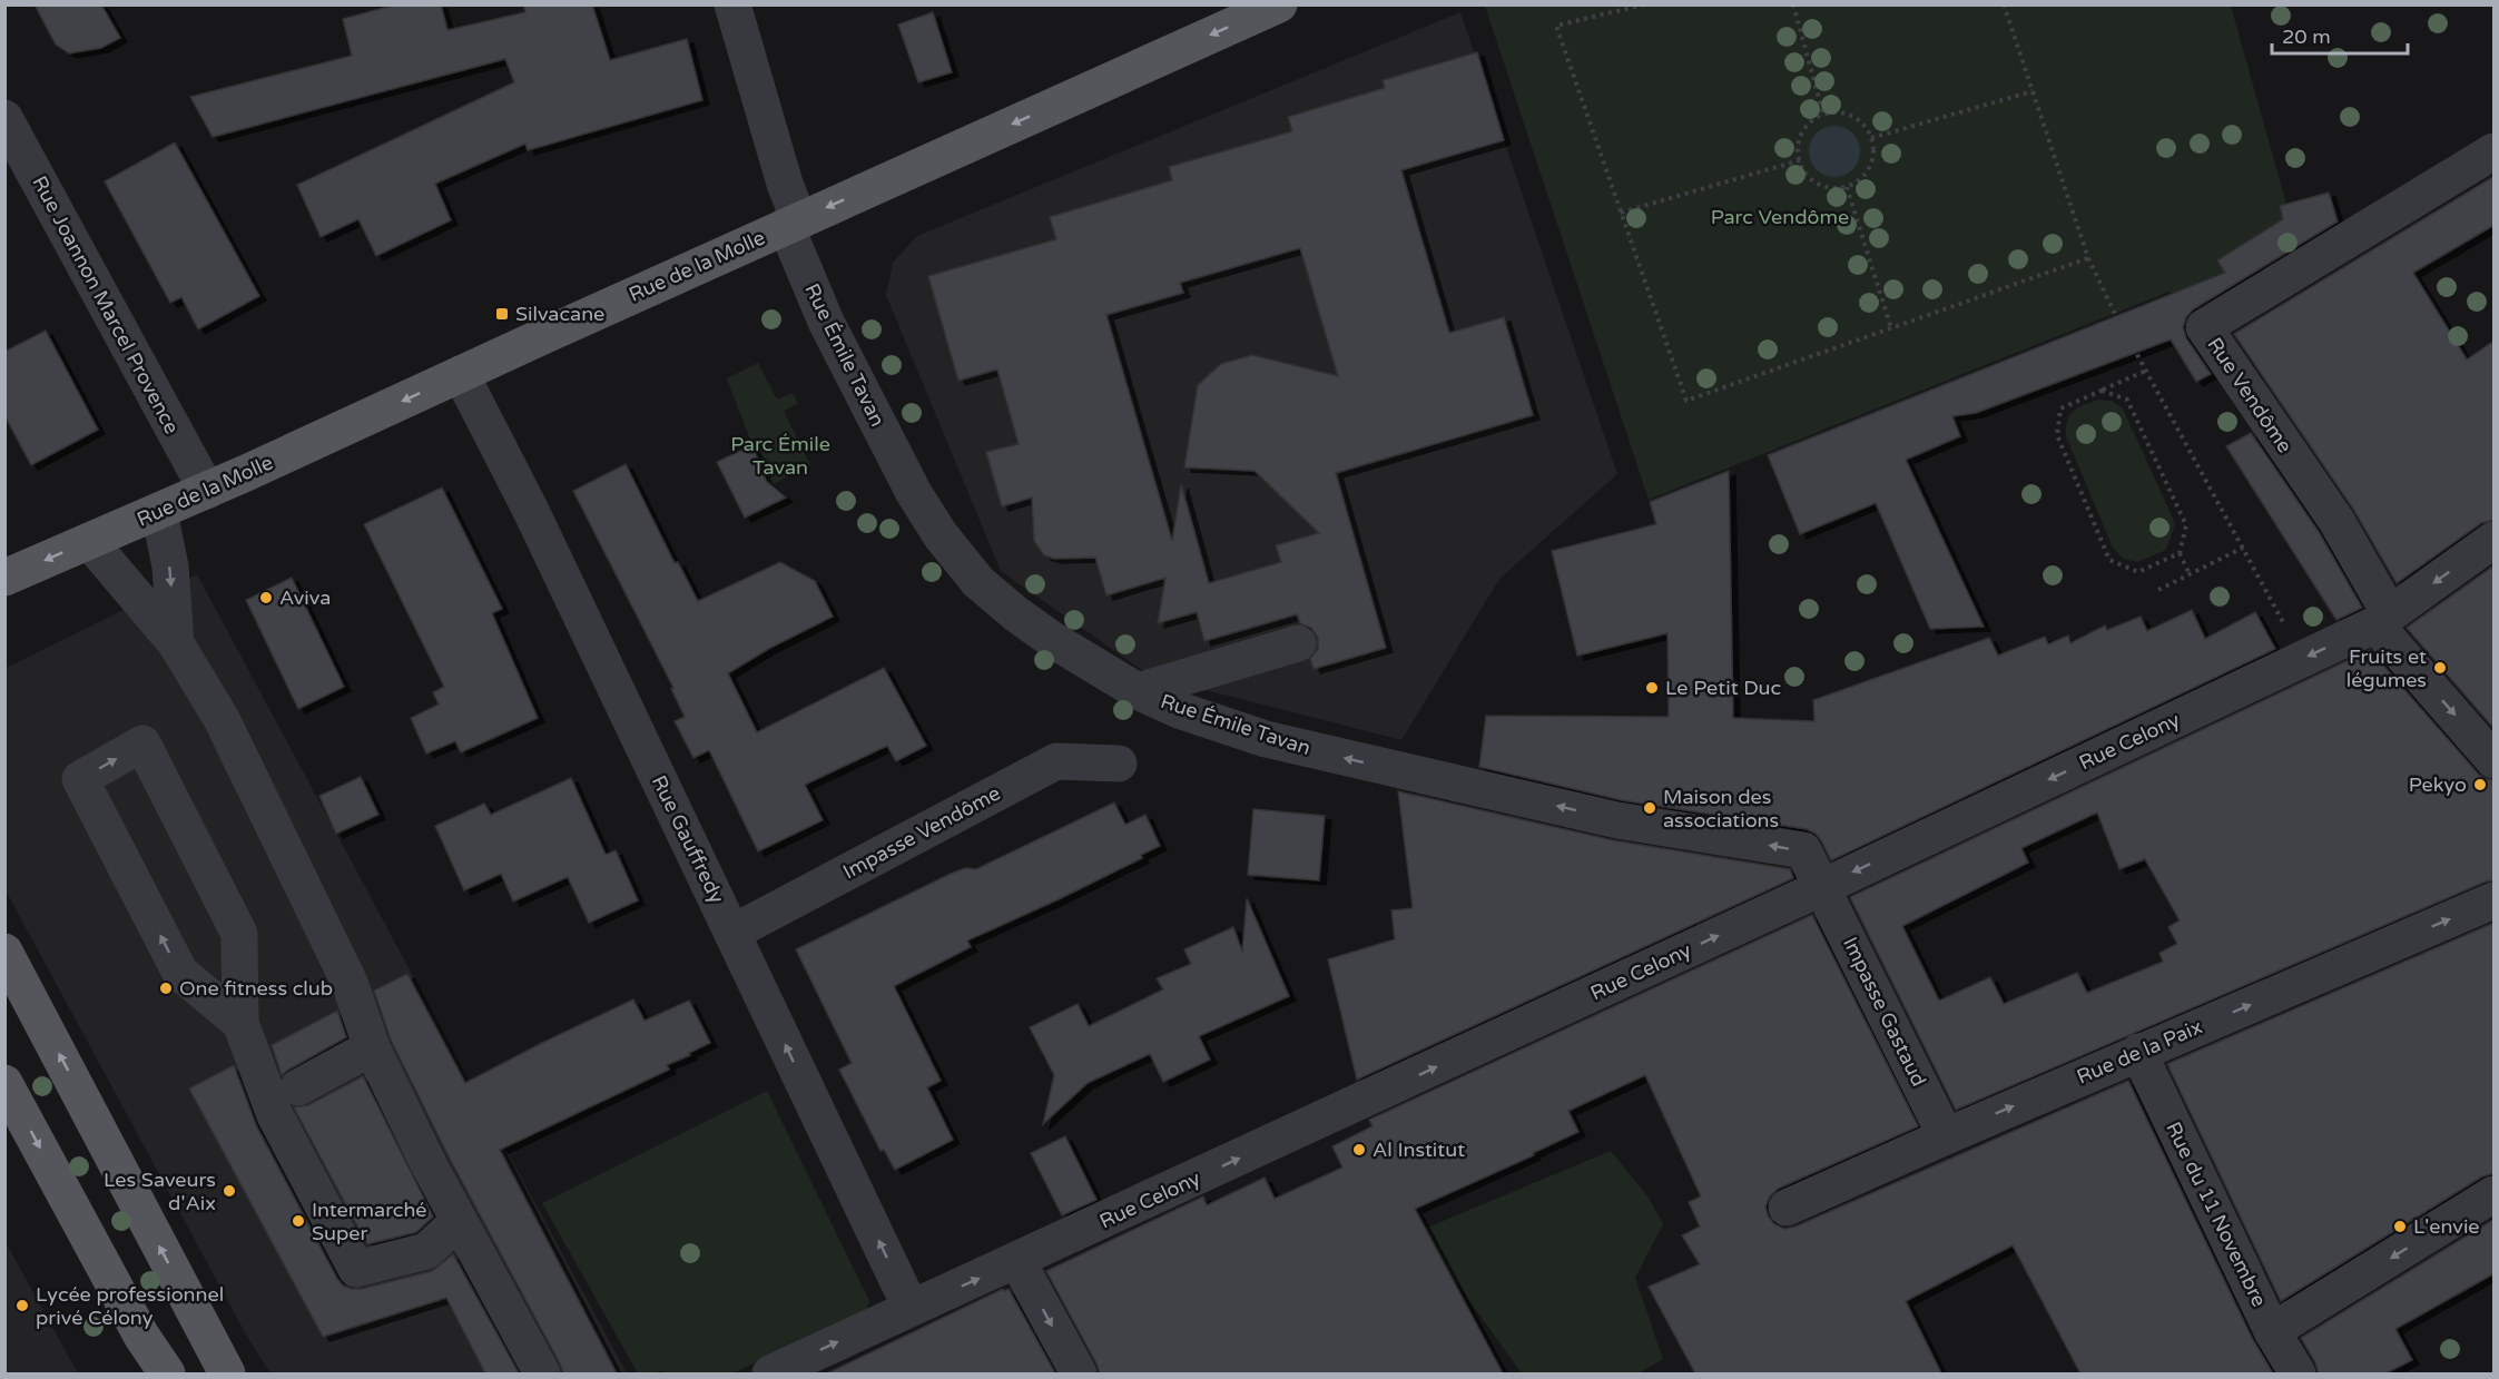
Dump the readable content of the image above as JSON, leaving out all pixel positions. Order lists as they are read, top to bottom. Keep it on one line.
{"streets":{"main road":["Rue de la Molle"],"street":["Rue Joannon Marcel Provence","Rue Émile Tavan","Rue Vendôme","Rue Celony","Impasse Vendôme","Rue Gauffredy","Impasse Gastaud","Rue de la Paix","Rue du 11 Novembre"]},"crossings":[["Rue de la Molle","Rue Joannon Marcel Provence"],["Rue de la Molle","Rue Émile Tavan"],["Rue de la Molle","Rue Gauffredy"],["Rue Émile Tavan","Rue Celony"],["Rue Émile Tavan","Impasse Gastaud"],["Rue Vendôme","Rue Celony"],["Rue Celony","Rue Gauffredy"],["Rue Celony","Impasse Gastaud"],["Impasse Vendôme","Rue Gauffredy"],["Impasse Gastaud","Rue de la Paix"],["Rue de la Paix","Rue du 11 Novembre"]],"one_way":["Rue de la Molle","Rue Émile Tavan","Rue Gauffredy"],"parks":["Parc Vendôme","Parc Émile Tavan"],"places":{"transit":["Silvacane"],"other":["Aviva","Fruits et légumes","Le Petit Duc","Pekyo","Maison des associations","One fitness club","Al Institut","Les Saveurs d'Aix","Intermarché Super","L'envie","Lycée professionnel privé Célony"]},"scale_bar":"20 m"}
